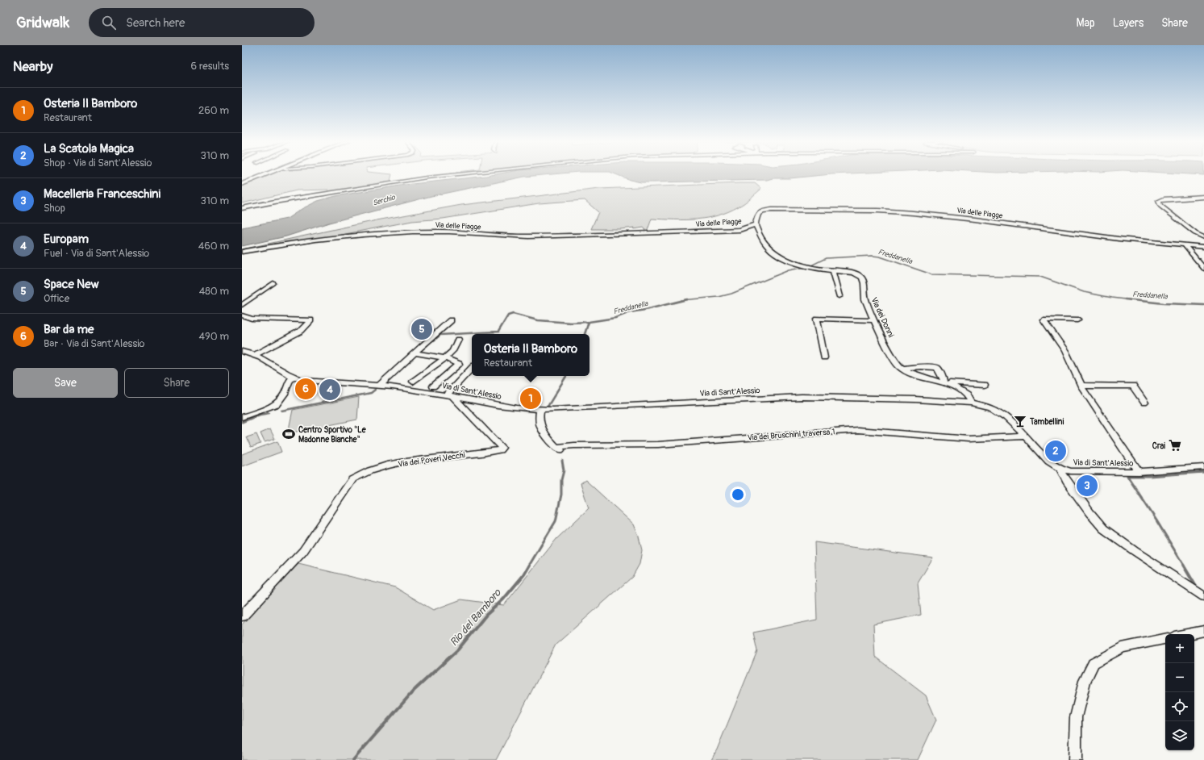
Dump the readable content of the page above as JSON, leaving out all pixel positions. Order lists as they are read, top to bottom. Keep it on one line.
{"streets":{"street":["Via delle Piagge","Via dei Donni","Via di Sant'Alessio","Via dei Bruschini traversa 1","Via dei Poveri Vecchi"]},"crossings":[["Via delle Piagge","Via dei Donni"],["Via dei Donni","Via di Sant'Alessio"],["Via di Sant'Alessio","Via dei Bruschini traversa 1"],["Via di Sant'Alessio","Via dei Poveri Vecchi"]],"water":["Serchio","Freddanella","Rio del Bamboro"],"places":{"bar":["Tambellini"],"sports":["Centro Sportivo \"Le Madonne Bianche\""],"supermarket":["Crai"]},"page":{"header":"Gridwalk","search":"Search here","nav":["Map","Layers","Share"],"heading":["Nearby","6 results"],"list":[{"mark":"1","name":"Osteria Il Bamboro","note":"Restaurant","value":"260 m"},{"mark":"2","name":"La Scatola Magica","note":"Shop · Via di Sant'Alessio","value":"310 m"},{"mark":"3","name":"Macelleria Franceschini","note":"Shop","value":"310 m"},{"mark":"4","name":"Europam","note":"Fuel · Via di Sant'Alessio","value":"460 m"},{"mark":"5","name":"Space New","note":"Office","value":"480 m"},{"mark":"6","name":"Bar da me","note":"Bar · Via di Sant'Alessio","value":"490 m"}],"pins":["5","6","4","1","2","3"],"popup":["Osteria Il Bamboro","Restaurant"],"buttons":["Save","Share"],"map_buttons":["+","−"]}}
